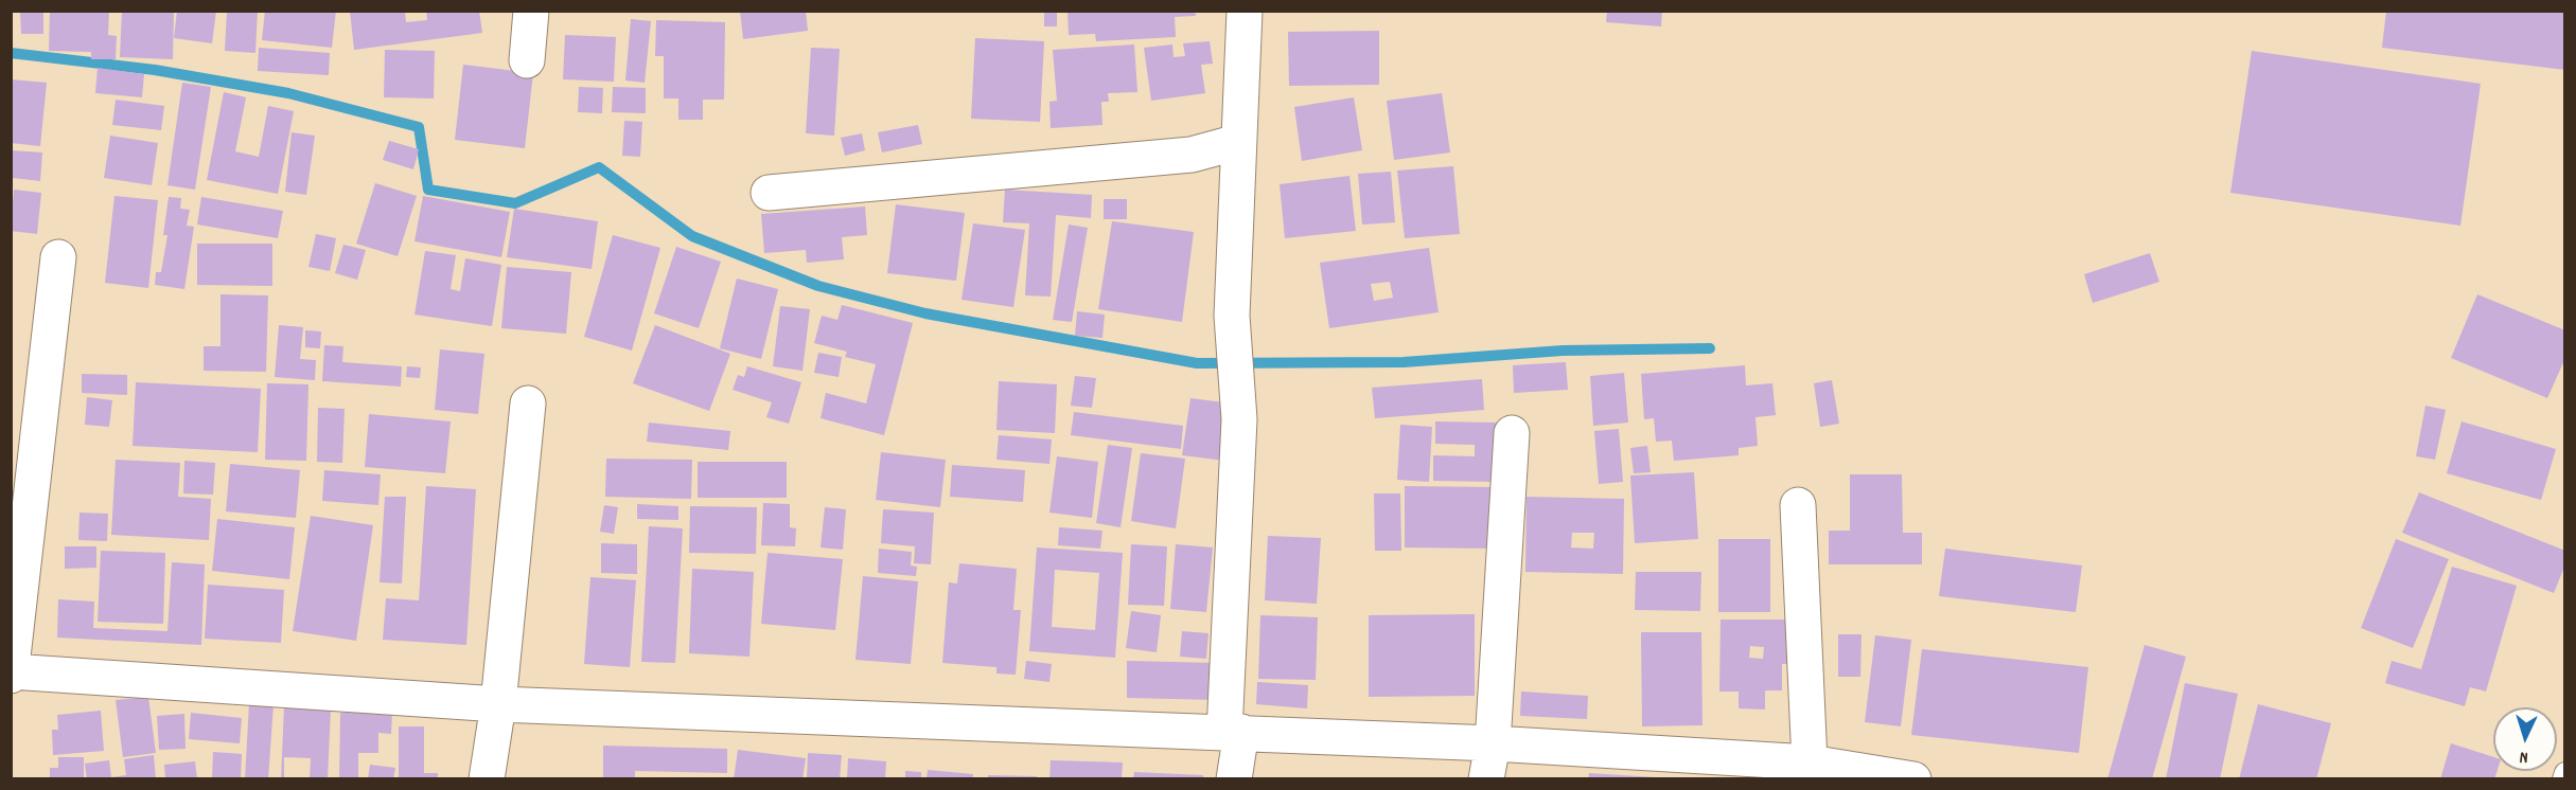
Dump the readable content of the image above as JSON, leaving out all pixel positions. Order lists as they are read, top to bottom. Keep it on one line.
{"north":"bottom"}
